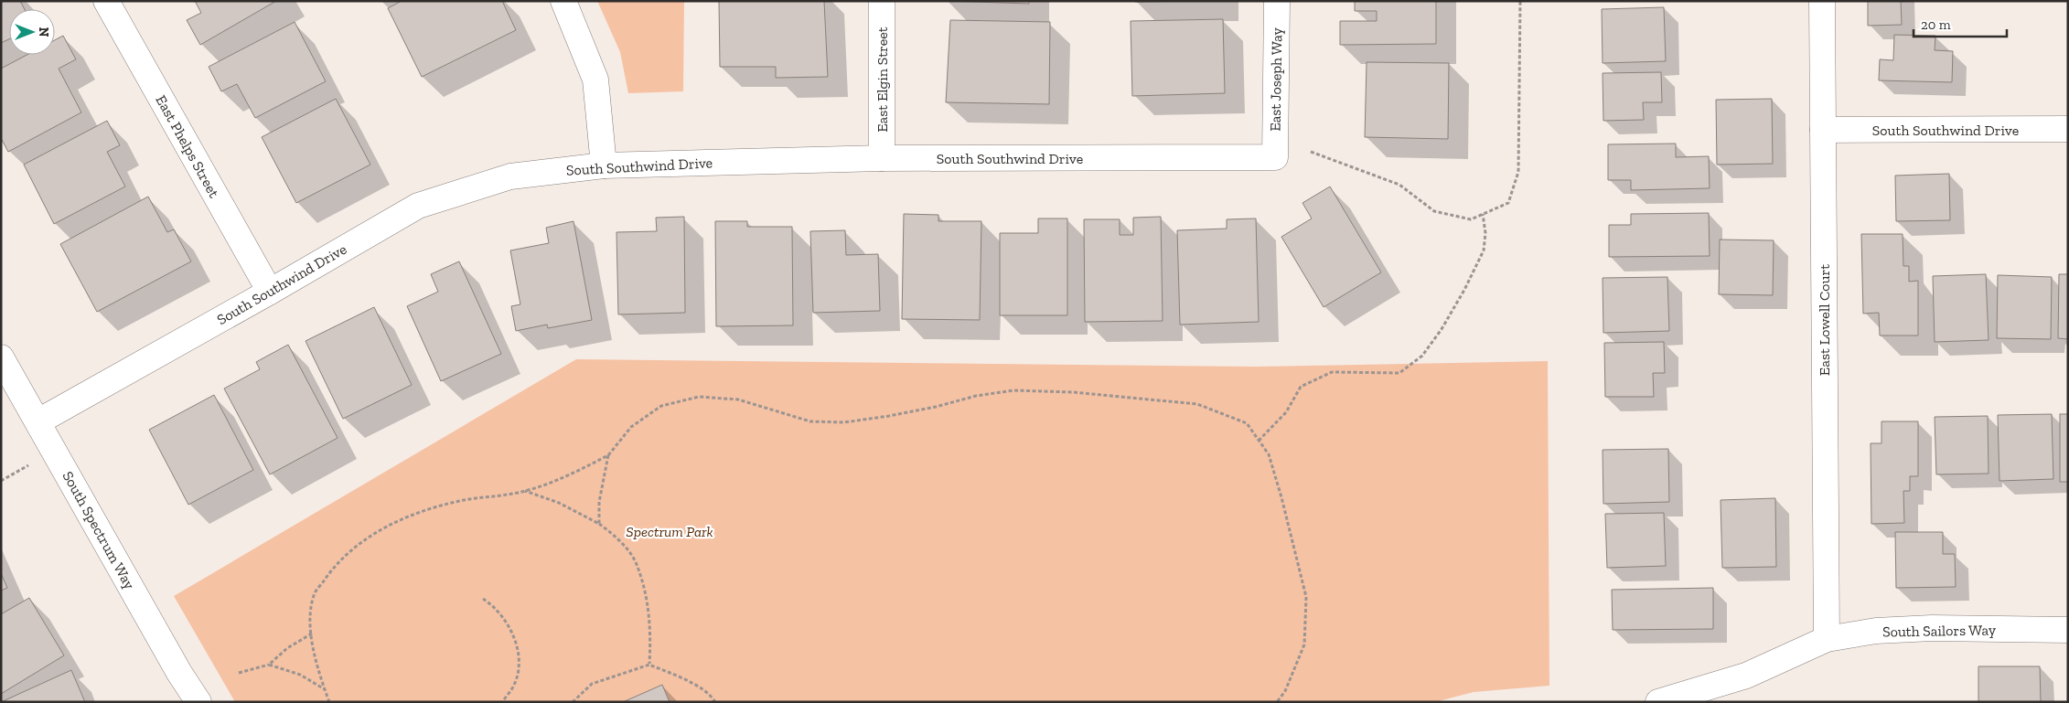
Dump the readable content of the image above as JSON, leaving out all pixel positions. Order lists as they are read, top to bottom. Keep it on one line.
{"streets":{"street":["East Elgin Street","East Joseph Way","South Southwind Drive","East Phelps Street","East Lowell Court","South Spectrum Way","South Sailors Way"]},"crossings":[["East Elgin Street","South Southwind Drive"],["East Joseph Way","South Southwind Drive"],["South Southwind Drive","East Phelps Street"],["South Southwind Drive","East Lowell Court"],["South Southwind Drive","South Spectrum Way"],["East Lowell Court","South Sailors Way"]],"parks":["Spectrum Park"],"scale_bar":"20 m","north":"right"}
